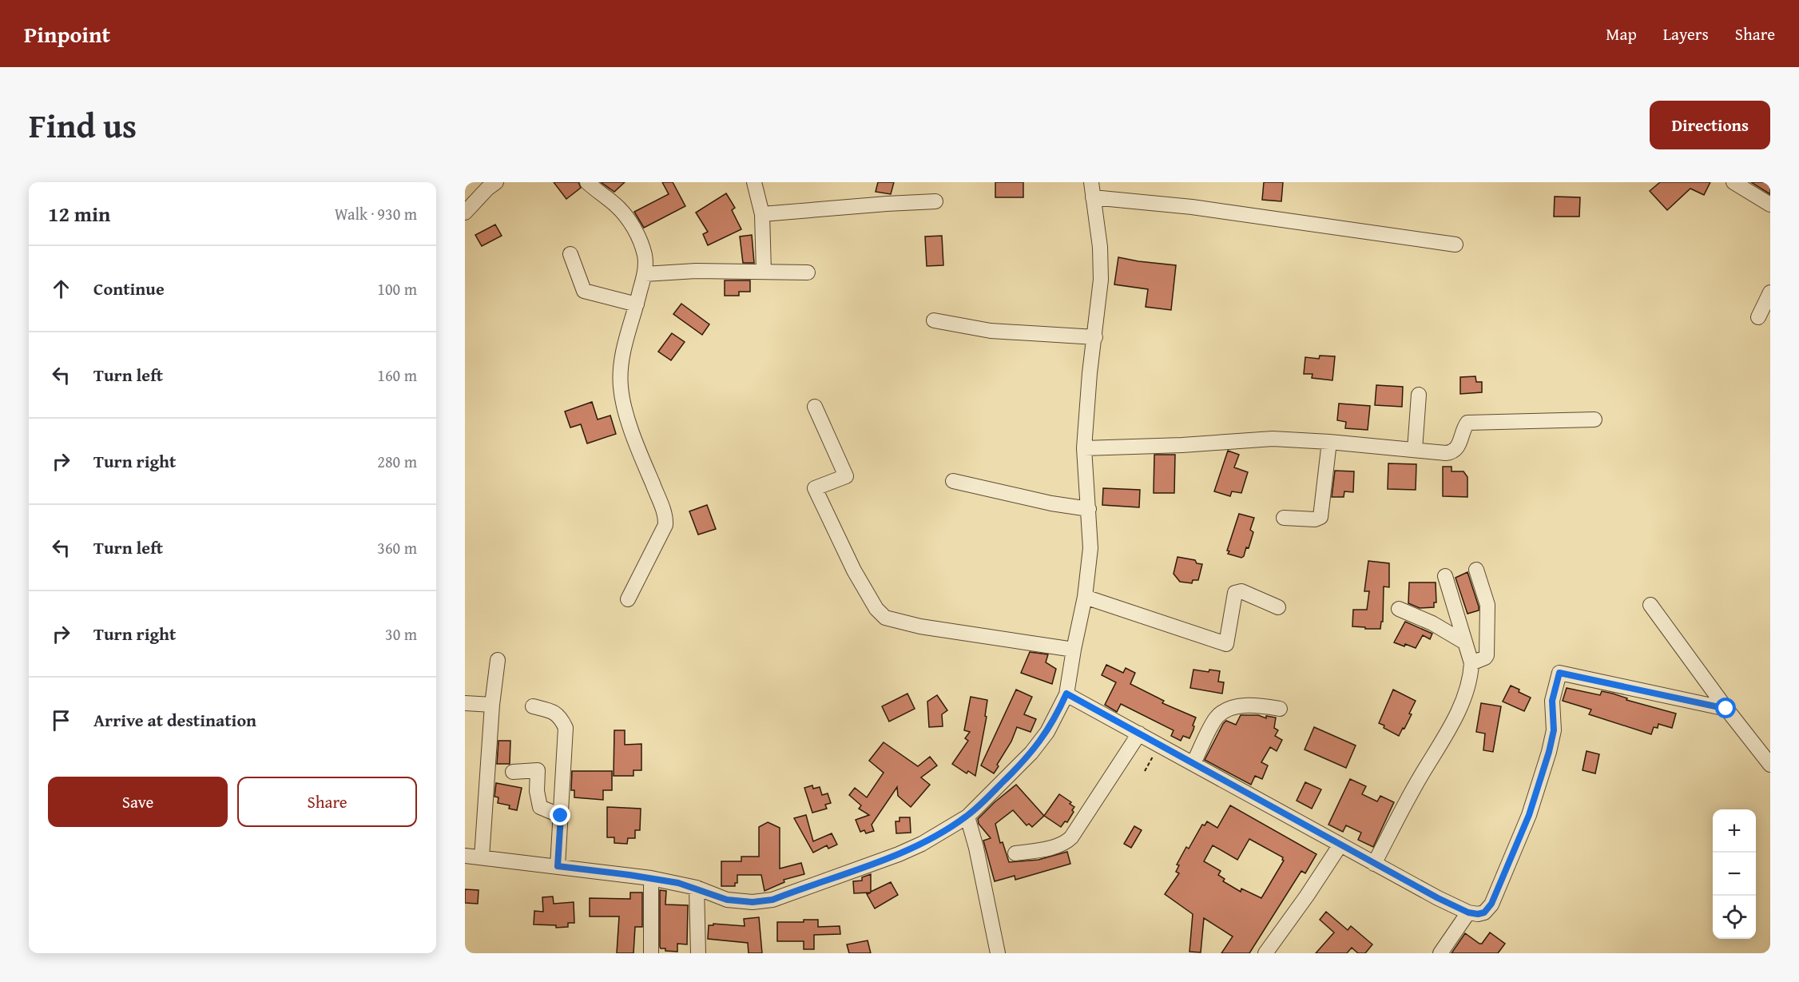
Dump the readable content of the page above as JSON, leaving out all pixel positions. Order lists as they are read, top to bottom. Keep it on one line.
{"page":{"header":"Pinpoint","nav":["Map","Layers","Share"],"title":"Find us","buttons":["Directions",["Save","Share"]],"heading":["12 min","Walk · 930 m"],"list":[["Continue","100 m"],["Turn left","160 m"],["Turn right","280 m"],["Turn left","360 m"],["Turn right","30 m"],"Arrive at destination"],"map_buttons":["+","−"]}}
